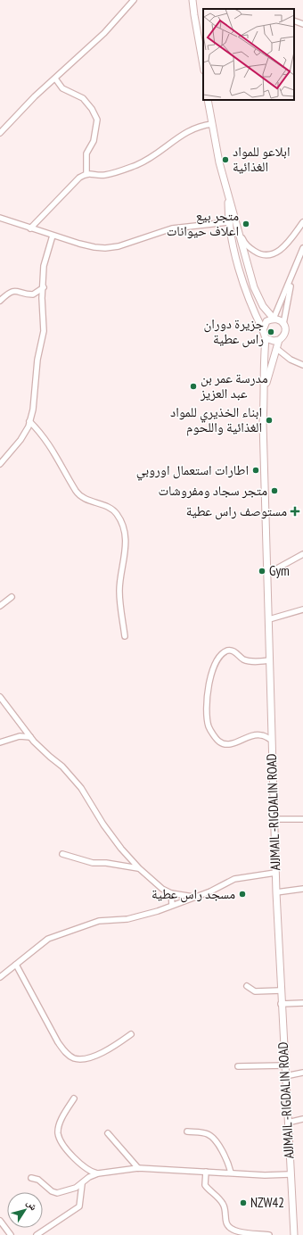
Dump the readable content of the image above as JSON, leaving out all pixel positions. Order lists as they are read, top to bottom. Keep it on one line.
{"streets":{"main road":["AJJMAIL -RIGDALIN ROAD"]},"places":{"other":["ابلاعو للمواد الغذائية","متجر بيع اعلاف حيوانات","جزيرة دوران راس عطية","مدرسة عمر بن عبد العزيز","ابناء الخذيري للمواد الغذائية واللحوم","اطارات استعمال اوروبي","متجر سجاد ومفروشات","Gym","مسجد راس عطية","NZW42"],"health":["مستوصف راس عطية"]},"north":"top right"}
